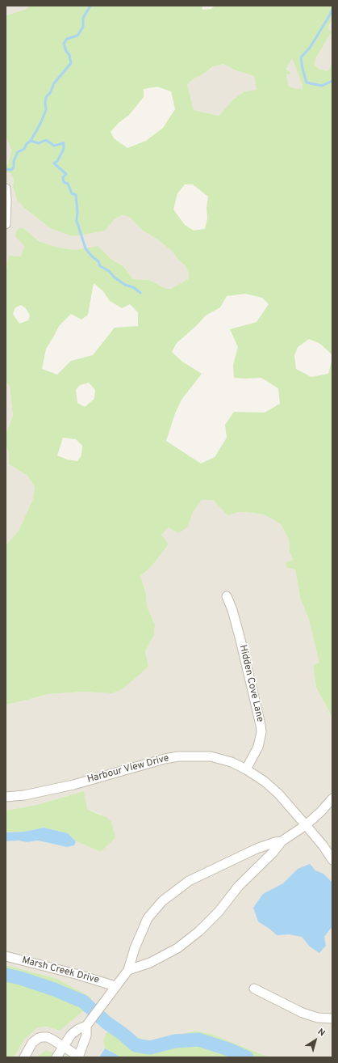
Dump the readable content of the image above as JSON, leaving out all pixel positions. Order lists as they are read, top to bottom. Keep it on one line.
{"streets":{"street":["Hidden Cove Lane","Harbour View Drive","Marsh Creek Drive"]},"crossings":[["Hidden Cove Lane","Harbour View Drive"]],"north":"top right"}
